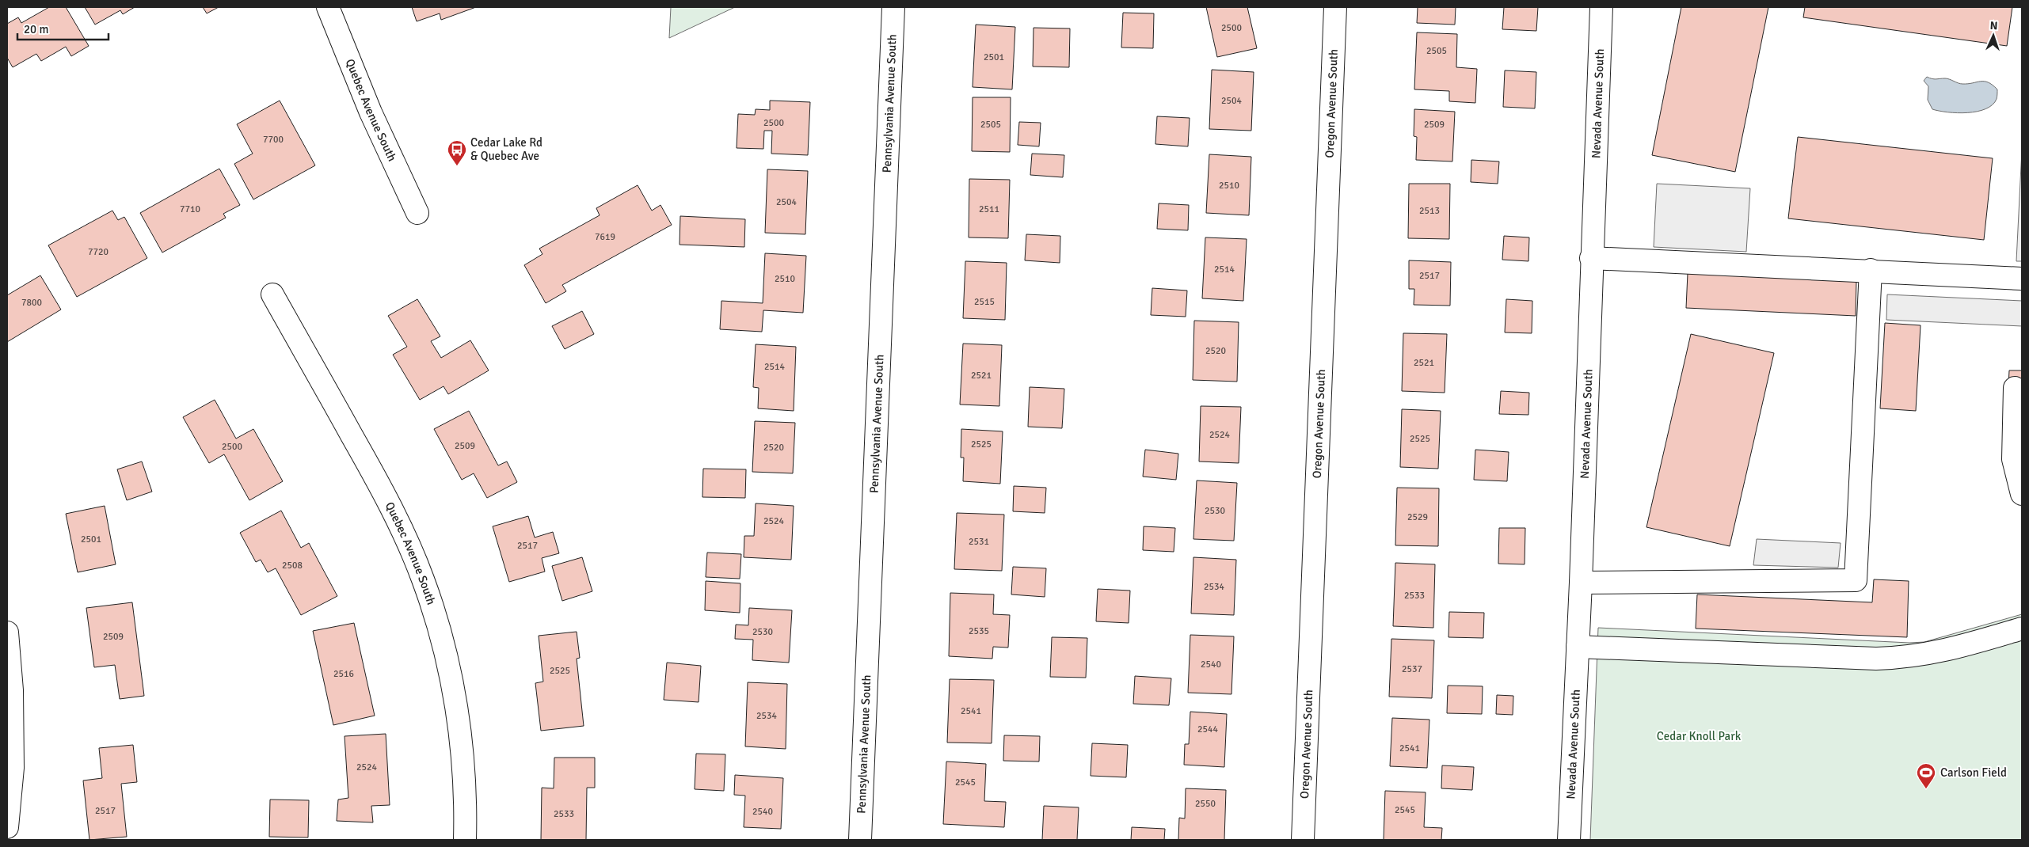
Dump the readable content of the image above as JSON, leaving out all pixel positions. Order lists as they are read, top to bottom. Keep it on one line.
{"streets":{"street":["Pennsylvania Avenue South","Oregon Avenue South","Nevada Avenue South","Quebec Avenue South"]},"parks":["Cedar Knoll Park"],"places":{"bus stop":["Cedar Lake Rd & Quebec Ave"],"sports":["Carlson Field"]},"house_numbers":["2500","2505","2501","2504","2500","2505","2509","7700","2510","2504","7710","2511","2513","7619","7720","2514","2517","2510","2515","7800","2520","2521","2514","2521","2524","2525","2525","2509","2500","2520","2530","2529","2524","2501","2531","2517","2508","2534","2533","2535","2530","2509","2540","2537","2525","2516","2541","2534","2544","2541","2524","2545","2550","2545","2517","2540","2533"],"scale_bar":"20 m","north":"top"}
